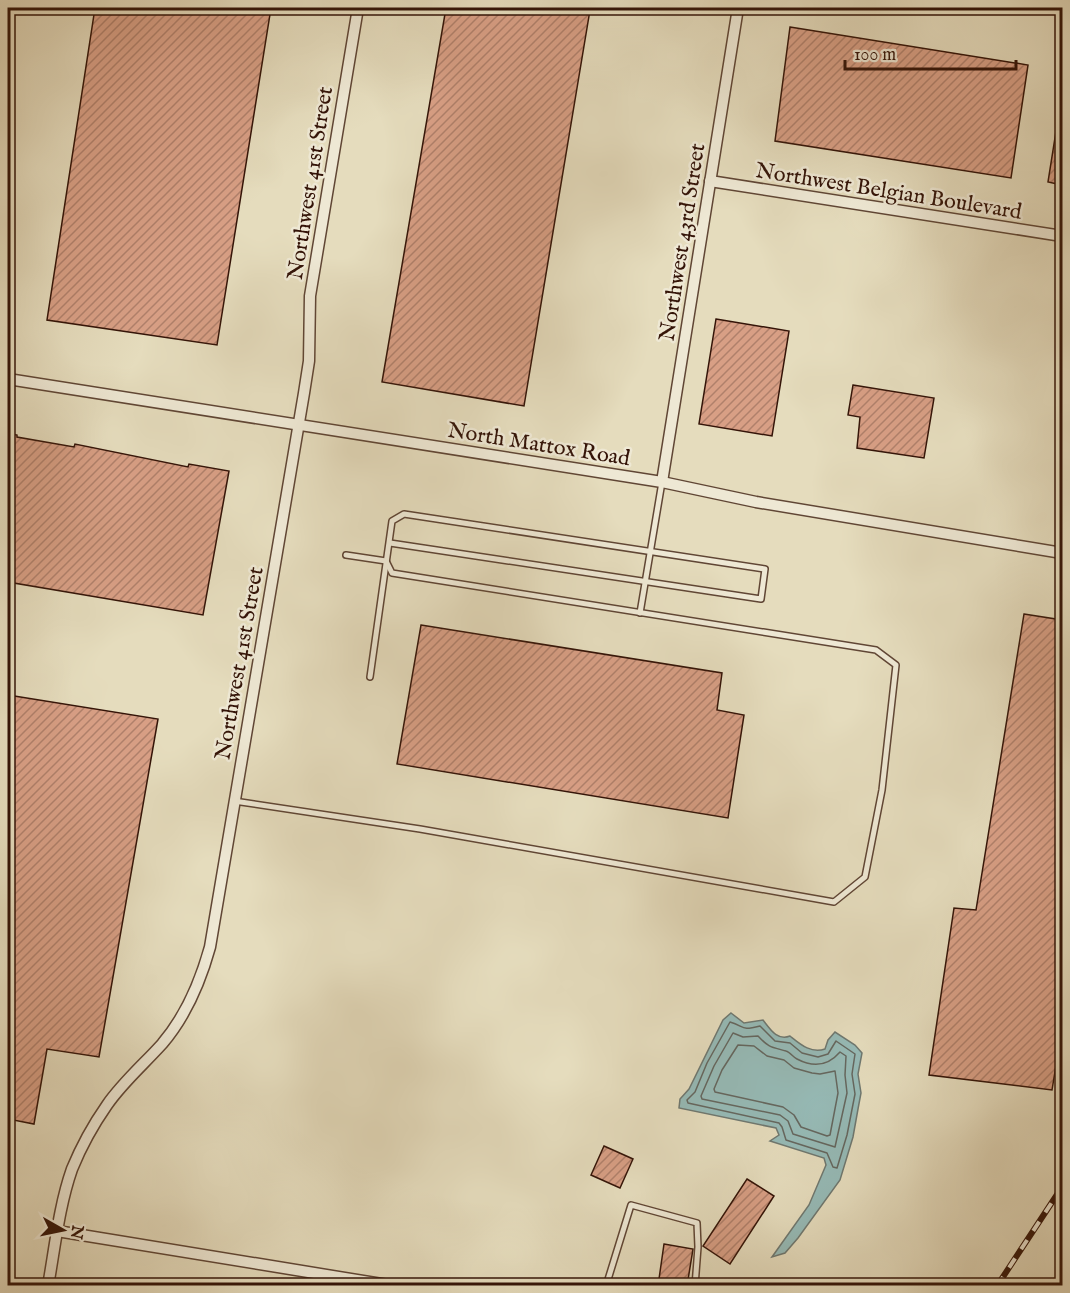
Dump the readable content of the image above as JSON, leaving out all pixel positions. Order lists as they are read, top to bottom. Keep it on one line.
{"streets":{"street":["Northwest 41st Street","Northwest Belgian Boulevard","Northwest 43rd Street","North Mattox Road"]},"crossings":[["Northwest 41st Street","North Mattox Road"],["Northwest Belgian Boulevard","Northwest 43rd Street"],["Northwest 43rd Street","North Mattox Road"]],"scale_bar":"100 m","north":"right"}
